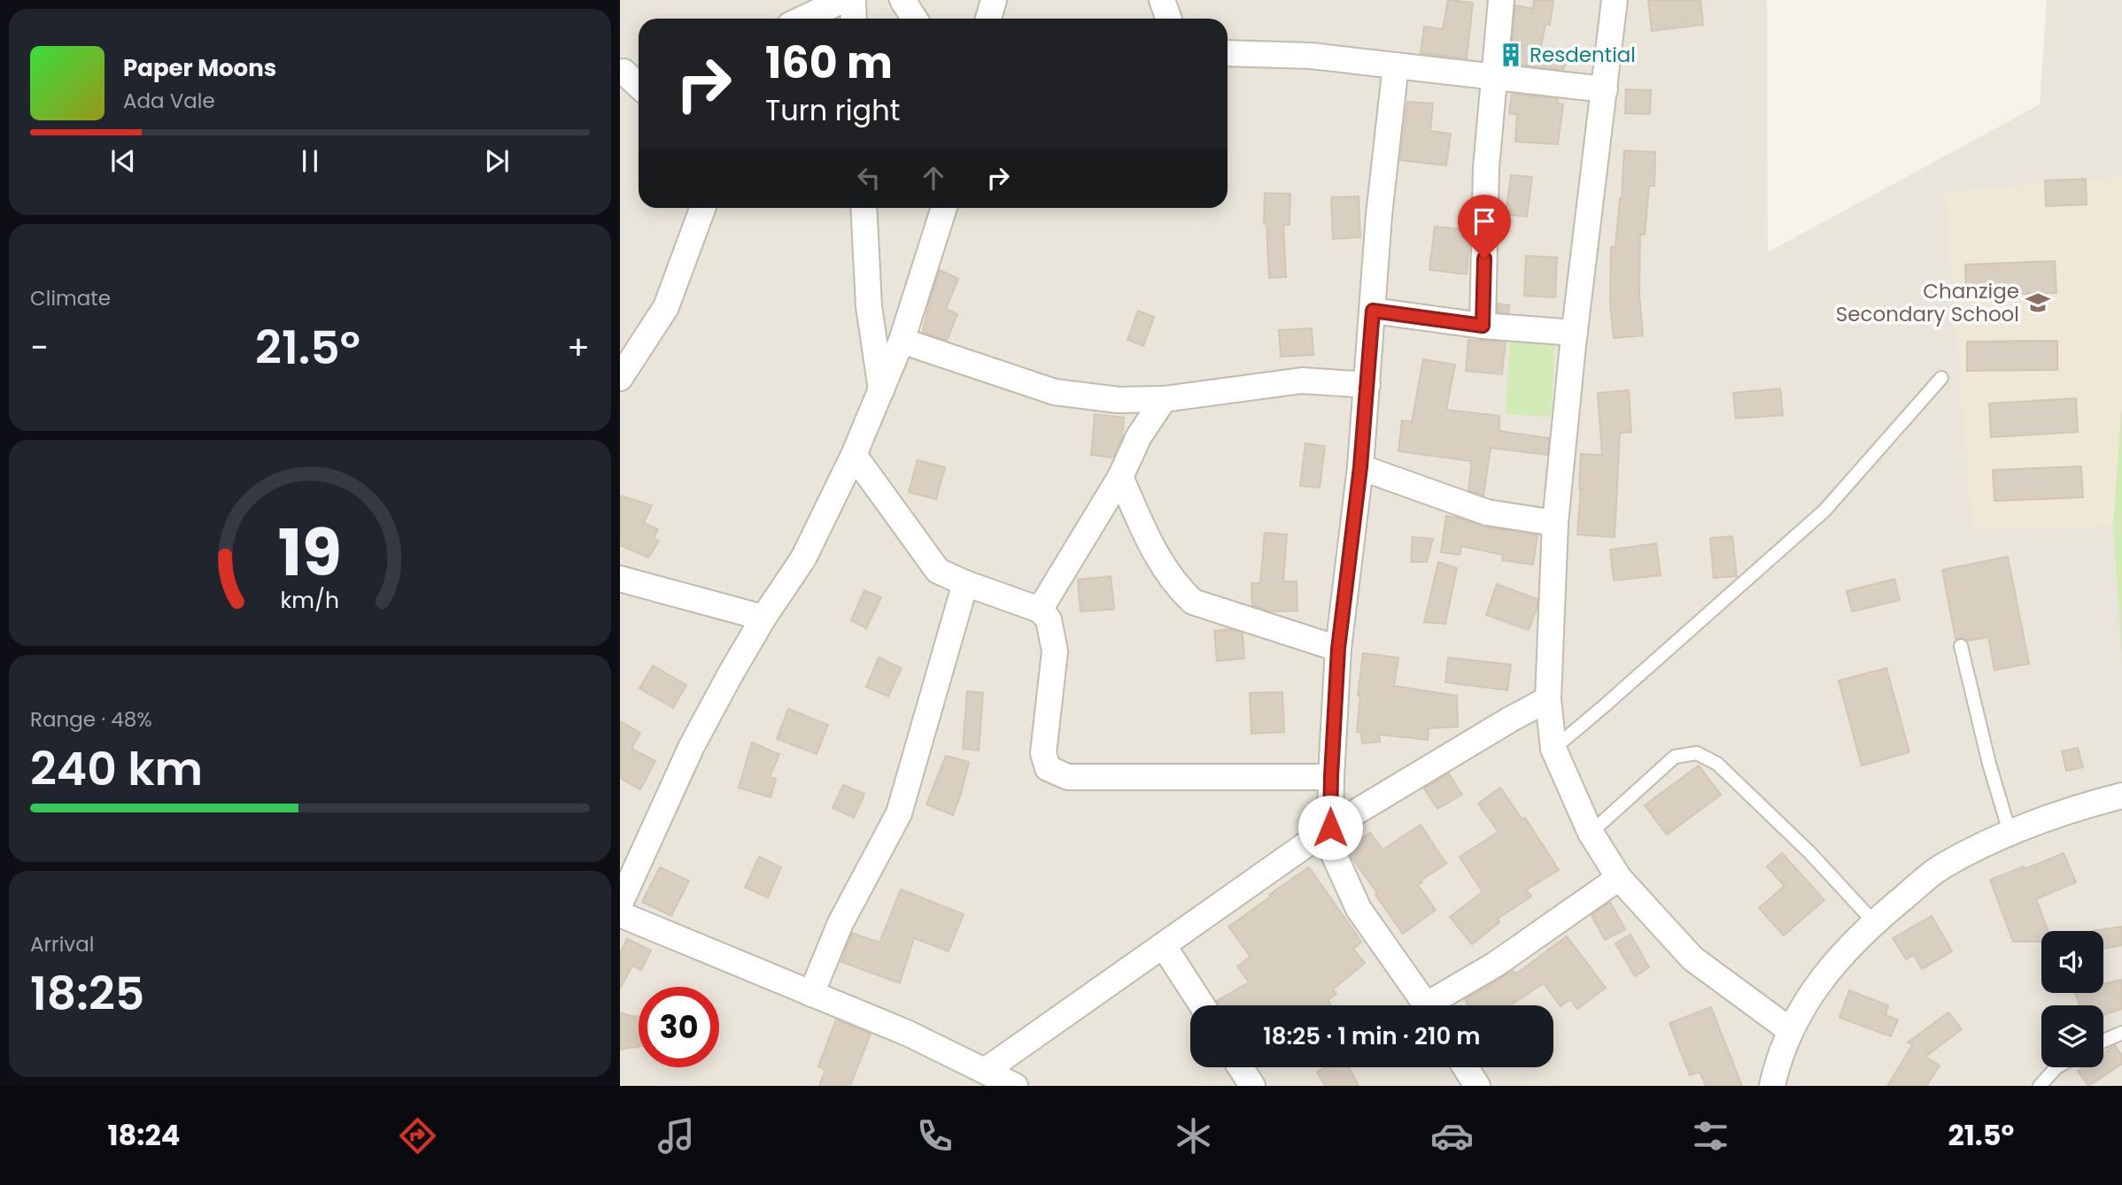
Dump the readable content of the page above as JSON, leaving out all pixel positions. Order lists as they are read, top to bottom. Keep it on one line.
{"places":{"building":["Resdential"],"school or university":["Chanzige Secondary School"]},"page":{"turn":["160 m","Turn right"],"song":["Paper Moons","Ada Vale"],"tile":["Climate",["Range · 48%","240 km"],["Arrival","18:25"]],"heat":["−","21.5°","+"],"limit":"30","trip":"18:25 · 1 min · 210 m","tabs":["18:24","21.5°"],"gauge":["19","km/h"]}}
